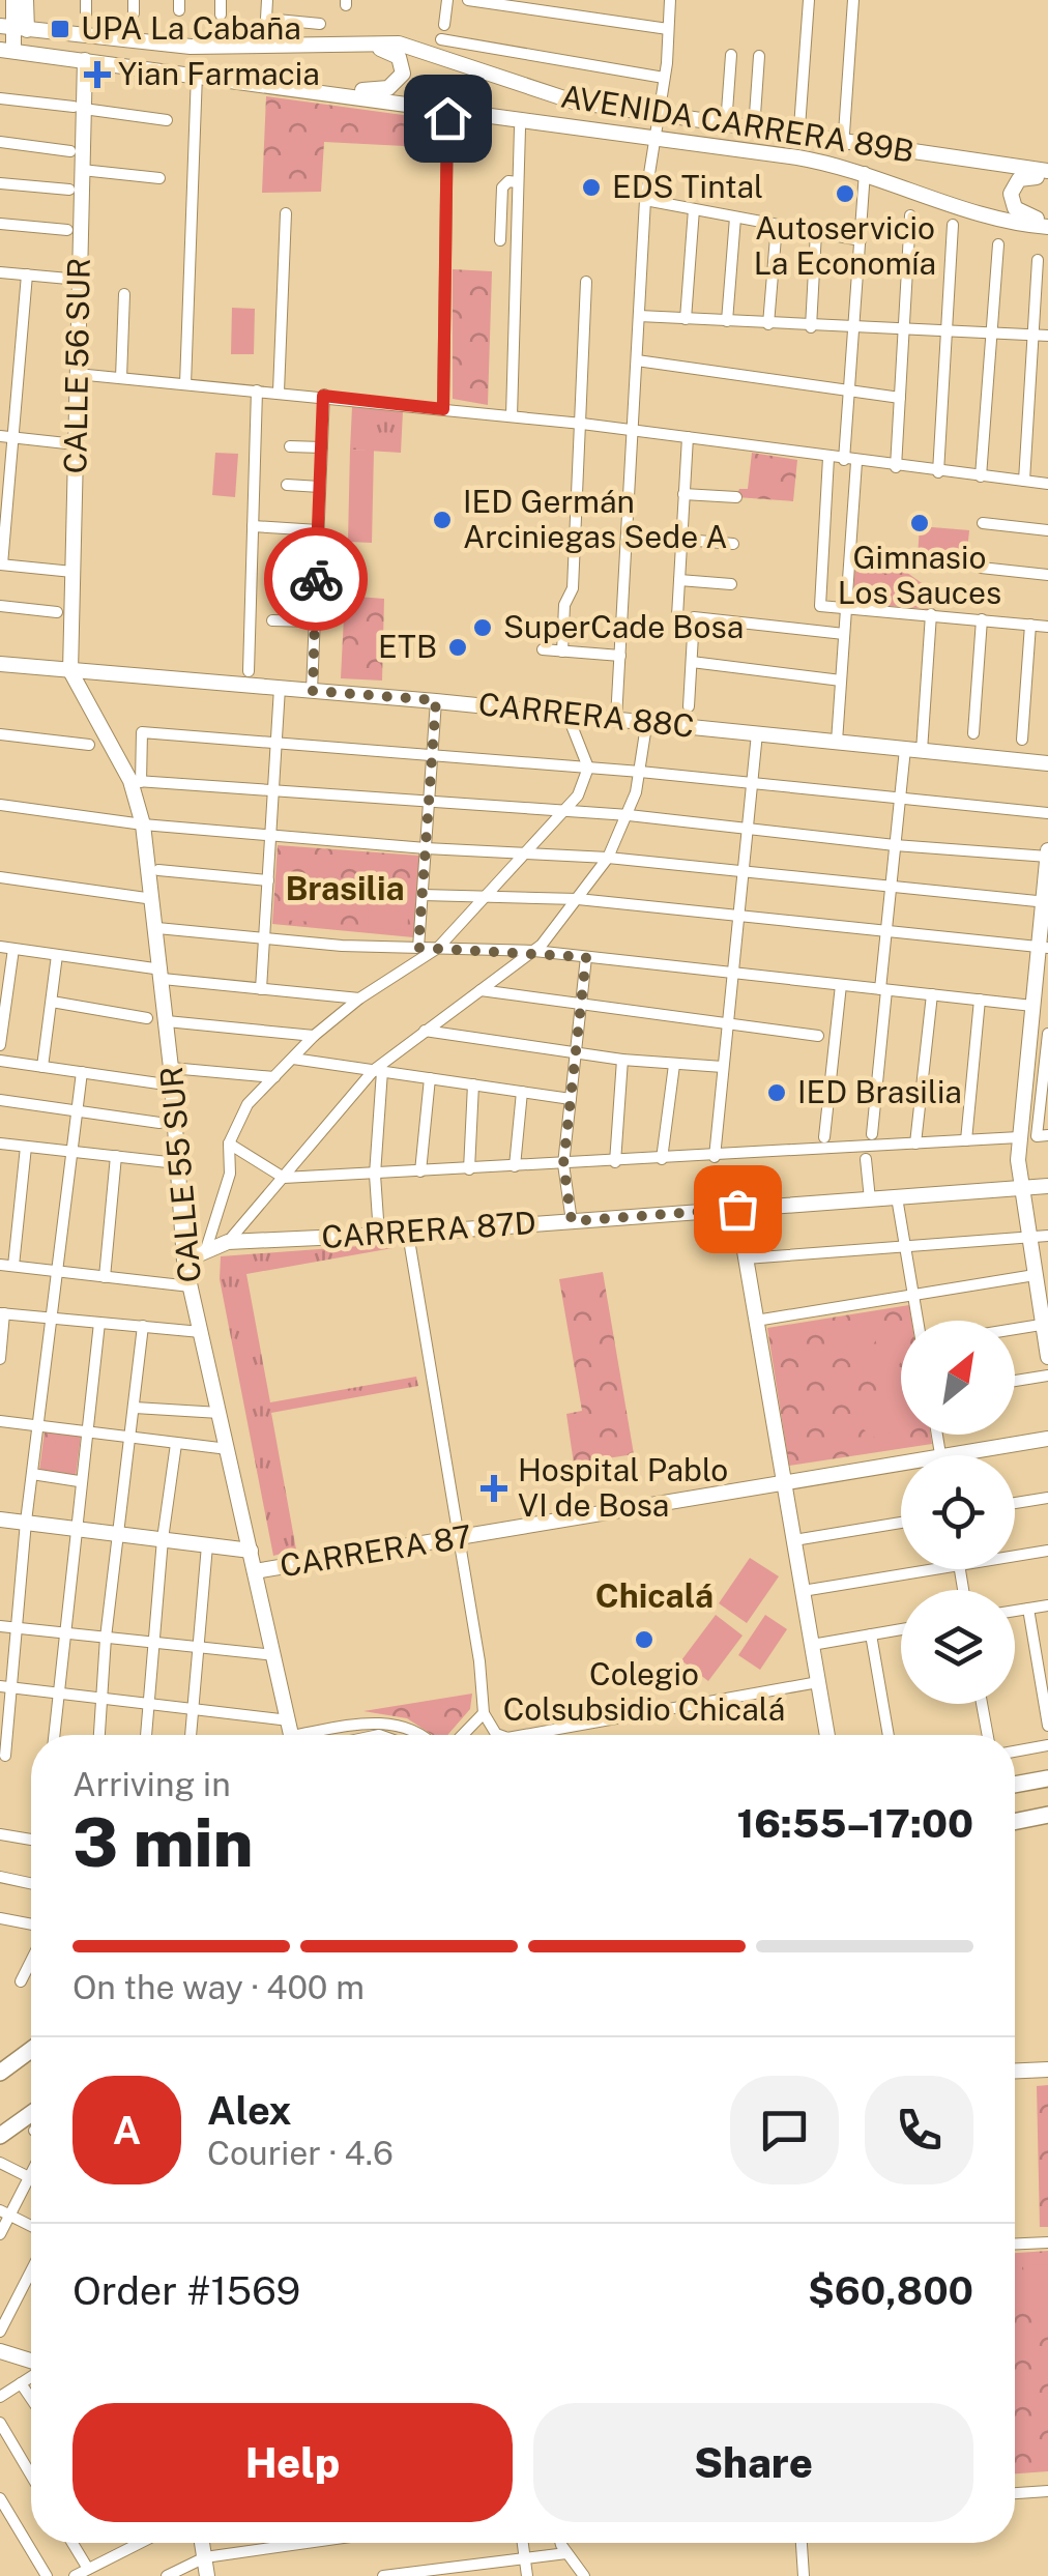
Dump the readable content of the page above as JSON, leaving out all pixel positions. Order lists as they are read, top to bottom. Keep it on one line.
{"streets":{"street":["AVENIDA CARRERA 89B","CALLE 56 SUR","CARRERA 88C","CALLE 55 SUR","CARRERA 87D","CARRERA 87"]},"crossings":[["AVENIDA CARRERA 89B","CALLE 56 SUR"],["CALLE 56 SUR","CARRERA 88C"],["CALLE 56 SUR","CALLE 55 SUR"],["CARRERA 88C","CALLE 55 SUR"],["CALLE 55 SUR","CARRERA 87D"],["CALLE 55 SUR","CARRERA 87"]],"districts":["Brasilia","Chicalá"],"places":{"transit":["UPA La Cabaña"],"health":["Yian Farmacia","Hospital Pablo VI de Bosa"],"other":["EDS Tintal","Autoservicio La Economía","IED Germán Arciniegas Sede A","Gimnasio Los Sauces","SuperCade Bosa","ETB","IED Brasilia","Colegio Colsubsidio Chicalá"]},"north":"top right","page":{"heading":["3 min","Arriving in","16:55–17:00"],"panel":["Alex","Courier · 4.6","Order #1569","$60,800"],"bar":"On the way · 400 m","round":"A","buttons":["Help","Share"]}}
